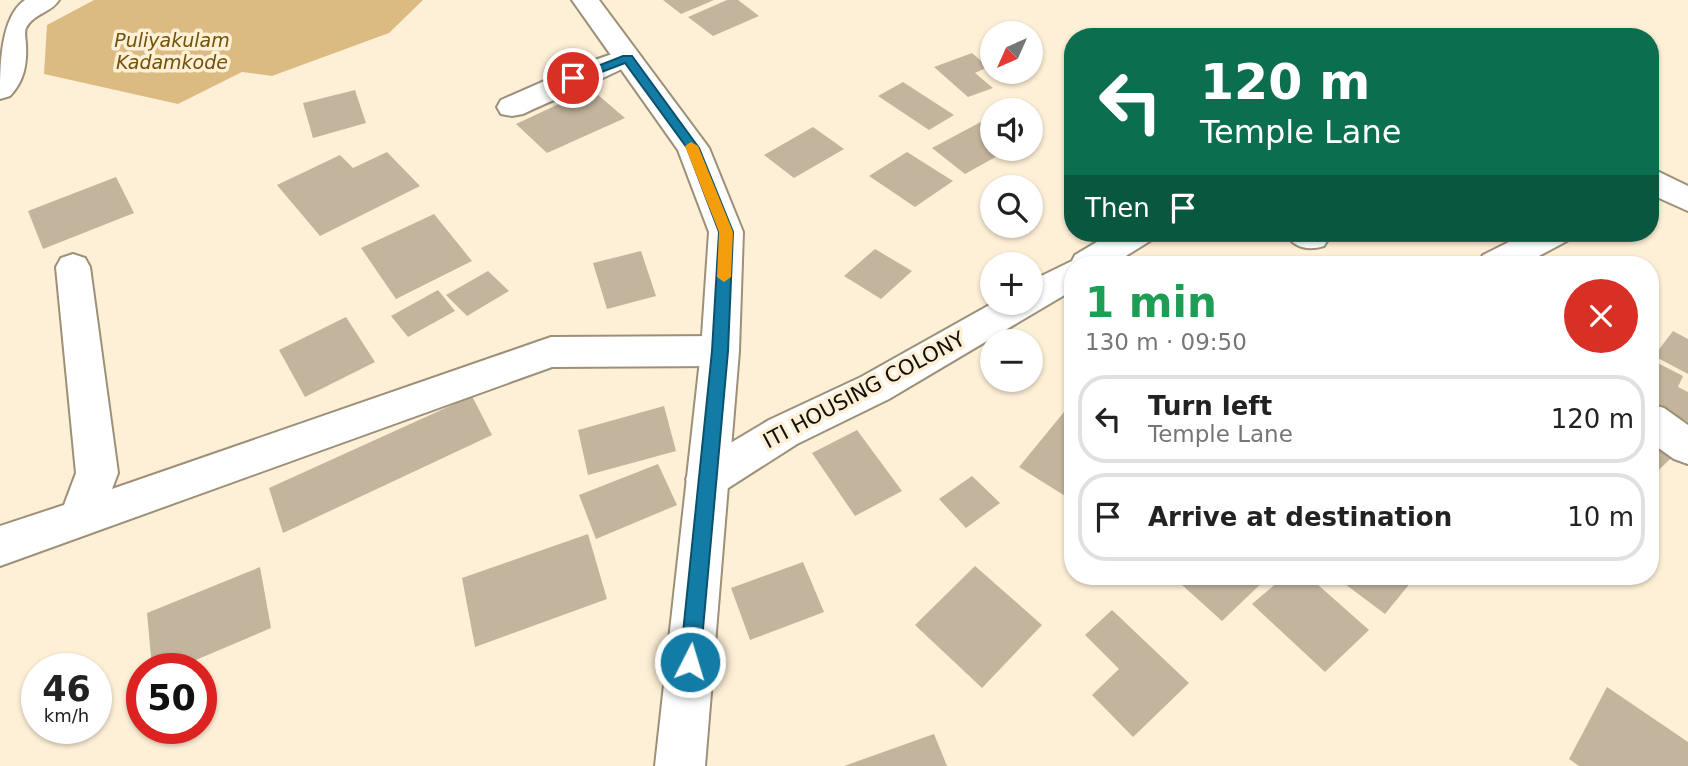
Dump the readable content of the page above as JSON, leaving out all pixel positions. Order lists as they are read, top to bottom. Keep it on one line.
{"streets":{"street":["ITI HOUSING COLONY"]},"water":["Puliyakulam Kadamkode"],"north":"bottom left","page":{"map_buttons":["+","−"],"turn":["120 m","Temple Lane"],"then":"Then","heading":["1 min","130 m · 09:50"],"list":[{"name":"Turn left","note":"Temple Lane","value":"120 m"},{"name":"Arrive at destination","value":"10 m"}],"speed":"46 km/h","limit":"50"}}
